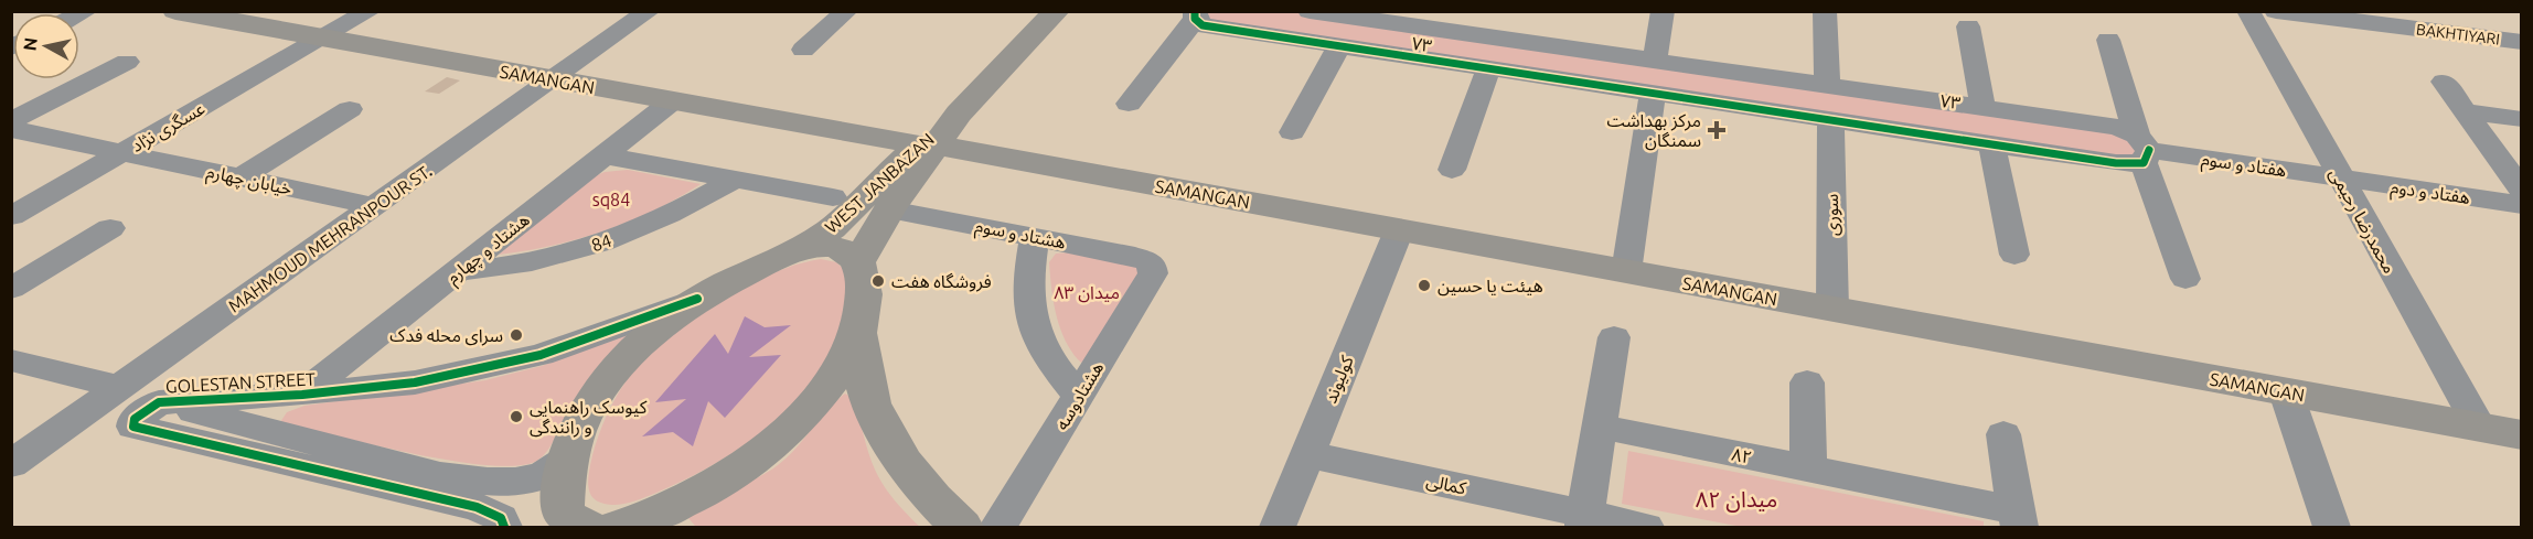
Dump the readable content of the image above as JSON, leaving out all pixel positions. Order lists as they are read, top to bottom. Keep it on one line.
{"streets":{"main road":["SAMANGAN","WEST JANBAZAN"],"street":["BAKHTIYARI","۷۳","عسگری نژاد","هفتاد و سوم","خیابان چهارم","هفتاد و دوم","سوری","محمدرضا رحیمی","هشتاد و سوم","MAHMOUD MEHRANPOUR ST.","84","هشتاد و چهارم","کولیوند","GOLESTAN STREET","هشتادوسه","۸۲","کمالی"]},"crossings":[["۷۳","هفتاد و سوم"],["۷۳","سوری"],["SAMANGAN","عسگری نژاد"],["SAMANGAN","WEST JANBAZAN"],["SAMANGAN","سوری"],["SAMANGAN","محمدرضا رحیمی"],["SAMANGAN","MAHMOUD MEHRANPOUR ST."],["SAMANGAN","هشتاد و چهارم"],["SAMANGAN","کولیوند"],["عسگری نژاد","خیابان چهارم"],["هفتاد و سوم","هفتاد و دوم"],["هفتاد و سوم","محمدرضا رحیمی"],["خیابان چهارم","MAHMOUD MEHRANPOUR ST."],["WEST JANBAZAN","هشتاد و سوم"],["هفتاد و دوم","محمدرضا رحیمی"],["هشتاد و سوم","هشتادوسه"],["MAHMOUD MEHRANPOUR ST.","GOLESTAN STREET"],["84","هشتاد و چهارم"],["هشتاد و چهارم","GOLESTAN STREET"],["کولیوند","کمالی"]],"parks":["sq84","میدان ۸۳","میدان ۸۲"],"places":{"health":["مرکز بهداشت سمنگان"],"other":["فروشگاه هفت","هیئت یا حسین","سرای محله فدک","کیوسک راهنمایی و رانندگی"]},"north":"left"}
